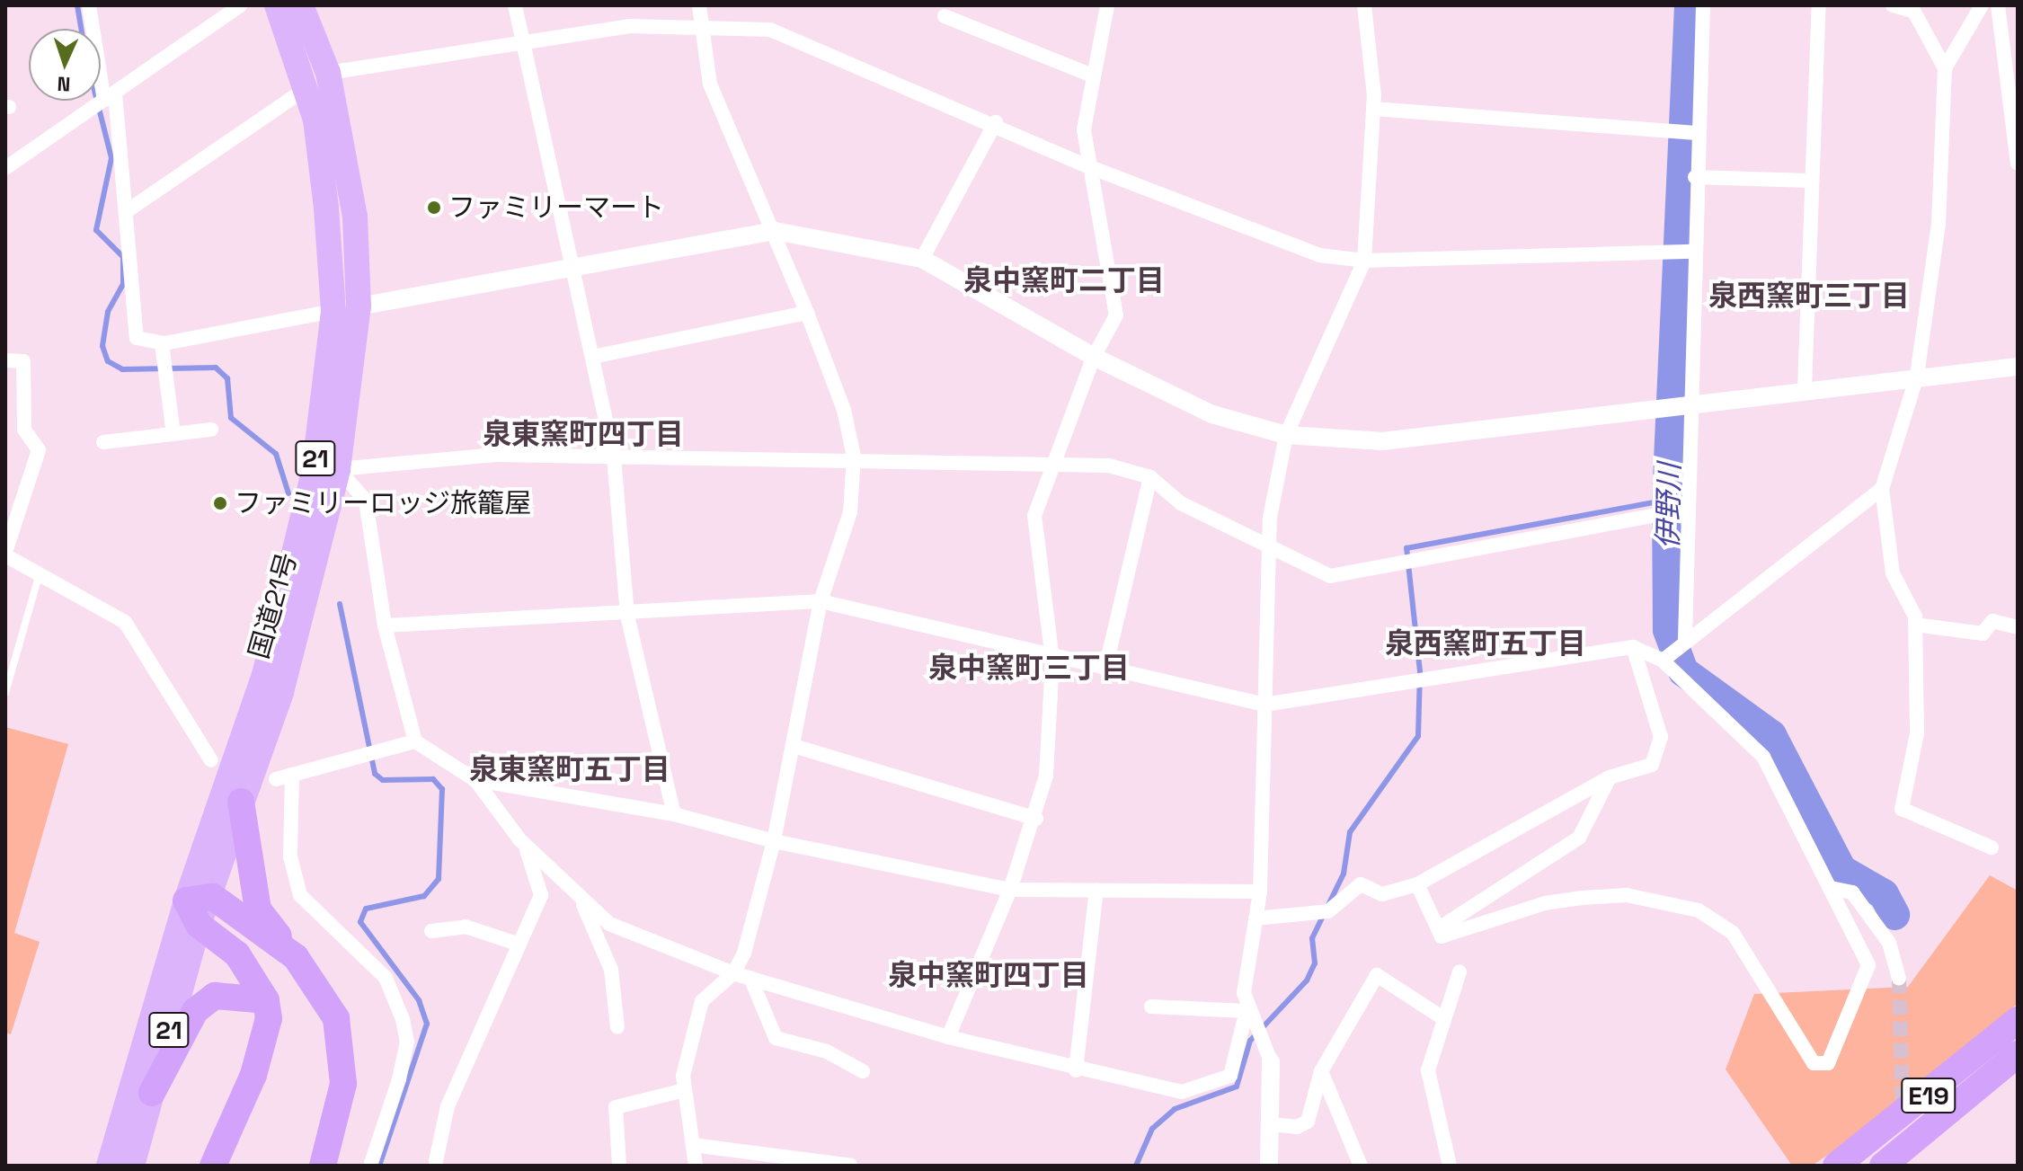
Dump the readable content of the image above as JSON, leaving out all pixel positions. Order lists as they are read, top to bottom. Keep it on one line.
{"streets":{"highway":["21","国道21号","E19"]},"districts":["泉中窯町二丁目","泉西窯町三丁目","泉東窯町四丁目","泉西窯町五丁目","泉中窯町三丁目","泉東窯町五丁目","泉中窯町四丁目"],"water":["伊野川"],"places":["ファミリーマート","ファミリーロッジ旅籠屋"],"north":"bottom"}
